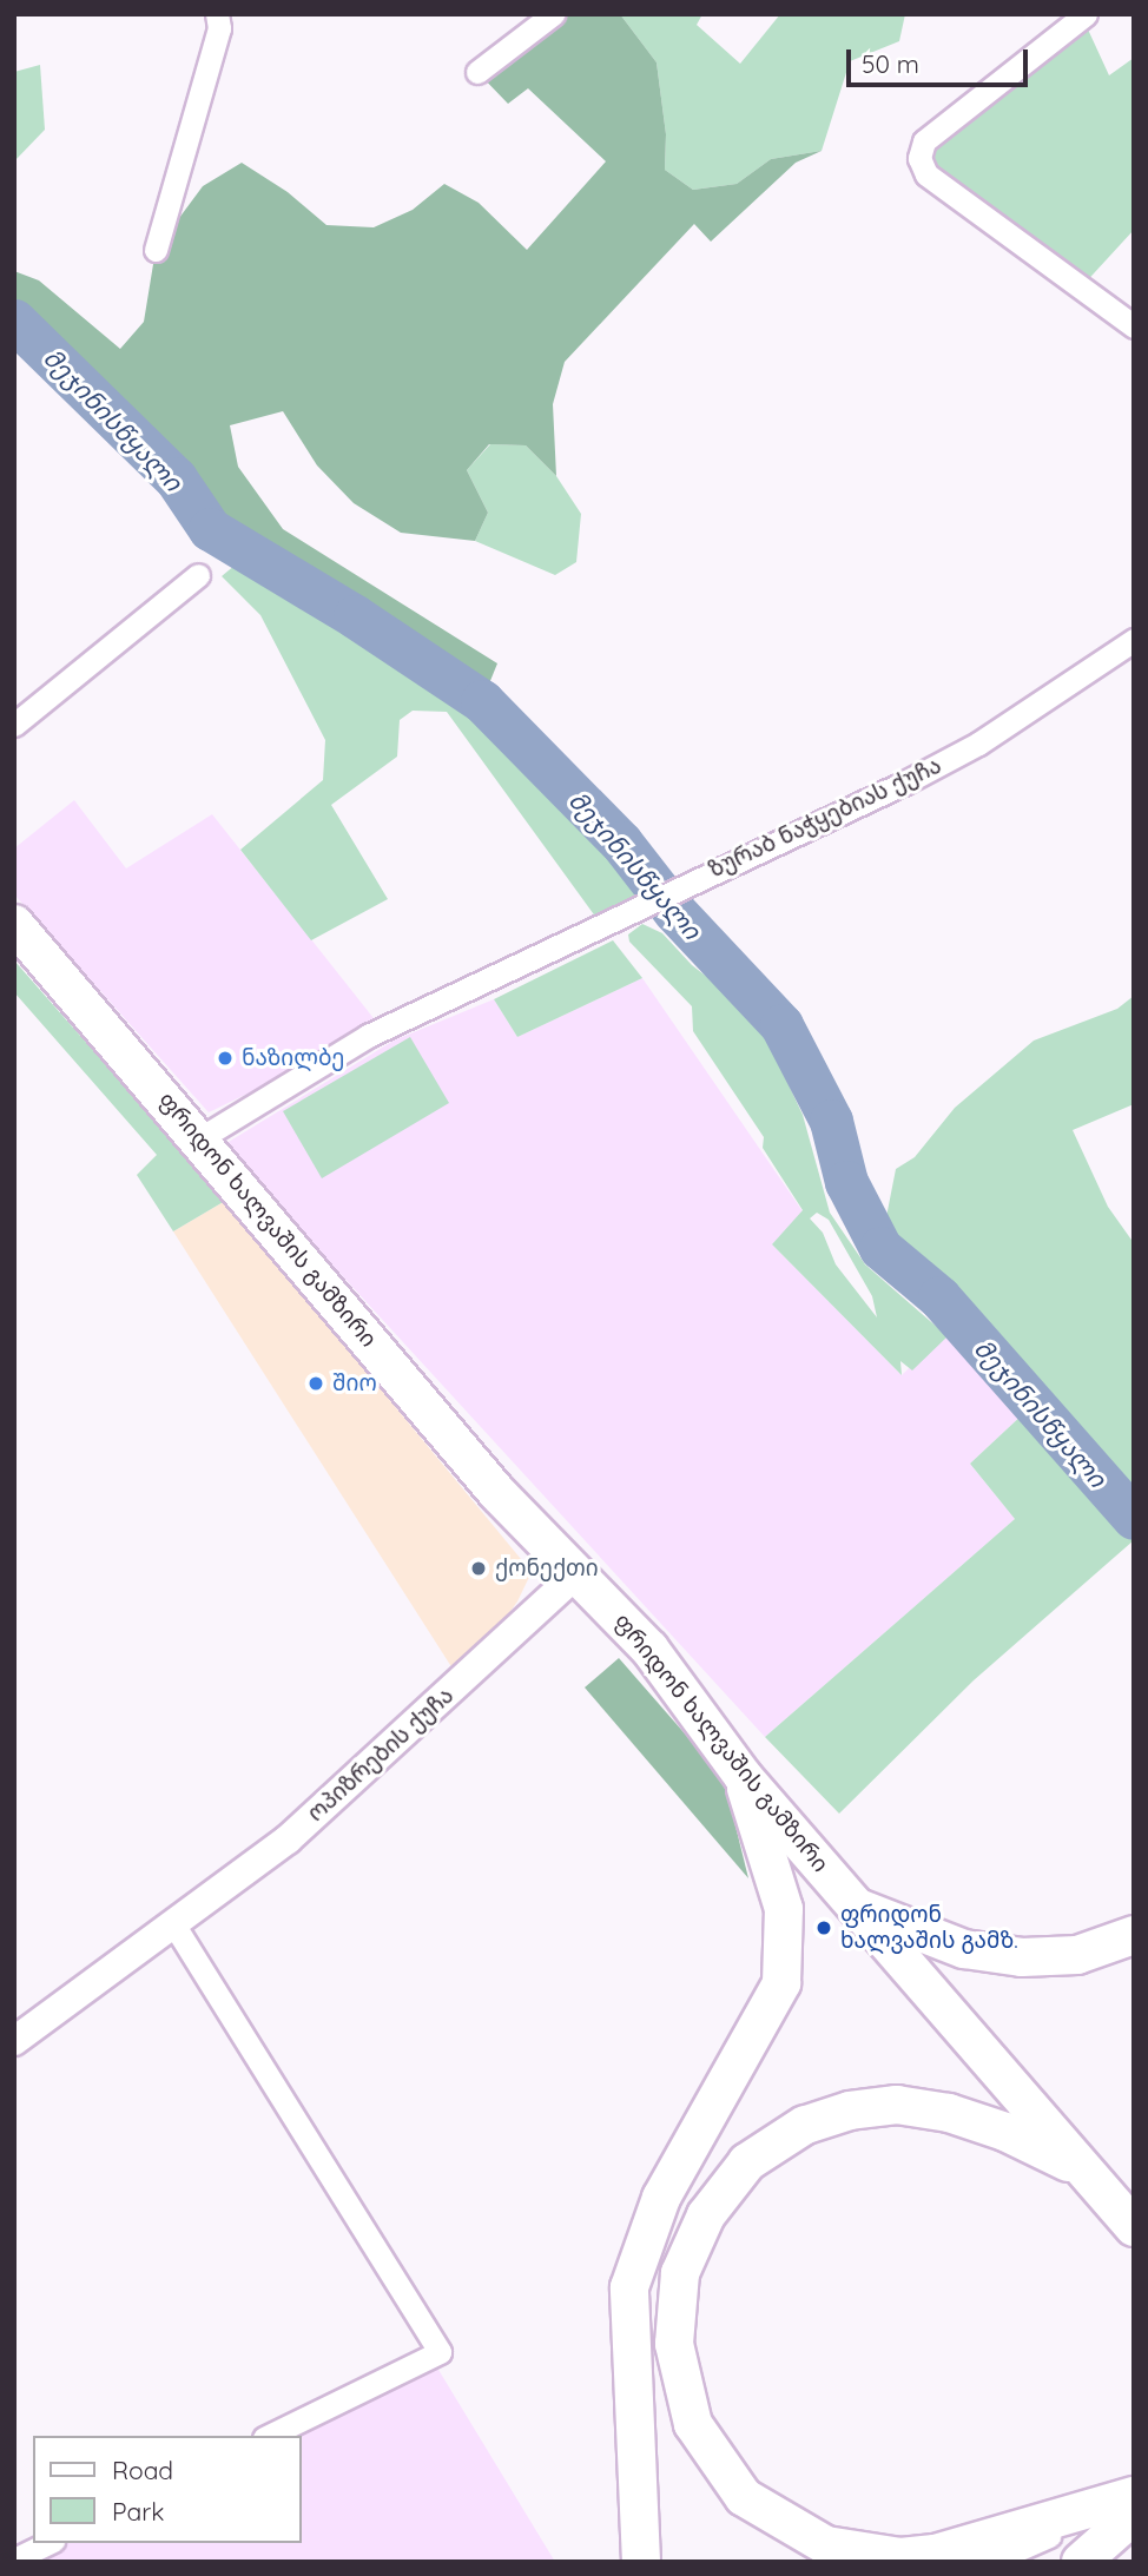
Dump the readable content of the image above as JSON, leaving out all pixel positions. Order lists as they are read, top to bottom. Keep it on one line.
{"streets":{"highway":["ფრიდონ ხალვაშის გამზირი"],"street":["ზურაბ ნაჭყებიას ქუჩა","ოპიზრების ქუჩა"]},"crossings":[["ზურაბ ნაჭყებიას ქუჩა","ფრიდონ ხალვაშის გამზირი"],["ფრიდონ ხალვაშის გამზირი","ოპიზრების ქუჩა"]],"water":["მეჯინისწყალი"],"places":["ნაზილბე","შიო","ქონექთი","ფრიდონ ხალვაშის გამზ."],"legend":["Road","Park"],"scale_bar":"50 m"}
